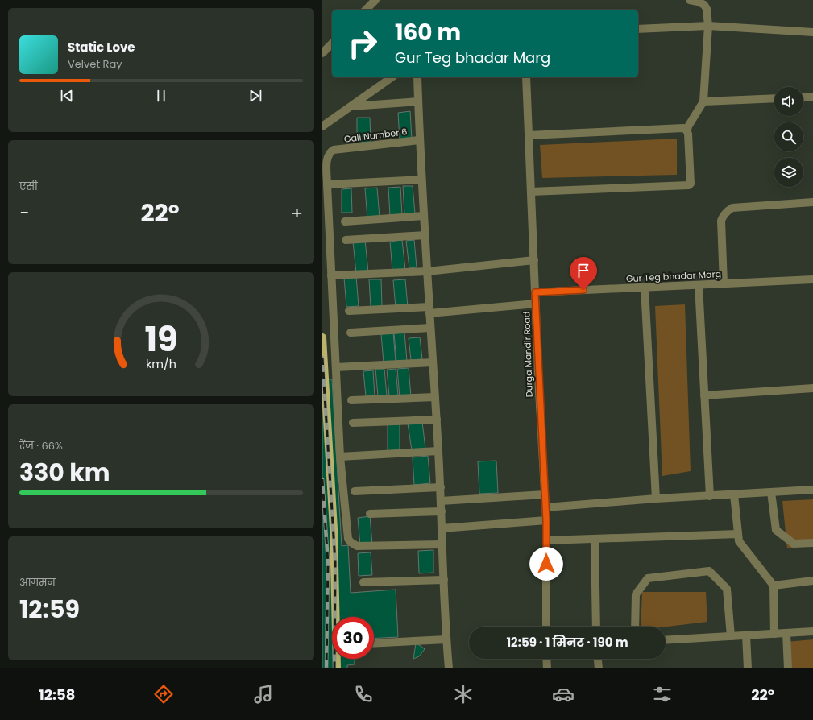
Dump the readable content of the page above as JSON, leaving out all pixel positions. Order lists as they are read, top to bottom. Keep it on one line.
{"streets":{"street":["Gali Number 6","Gur Teg bhadar Marg","Durga Mandir Road"]},"crossings":[["Gur Teg bhadar Marg","Durga Mandir Road"]],"page":{"turn":["160 m","Gur Teg bhadar Marg"],"song":["Static Love","Velvet Ray"],"tile":["एसी",["रेंज · 66%","330 km"],["आगमन","12:59"]],"heat":["−","22°","+"],"limit":"30","trip":"12:59 · 1 मिनट · 190 m","tabs":["12:58","22°"],"gauge":["19","km/h"]}}
